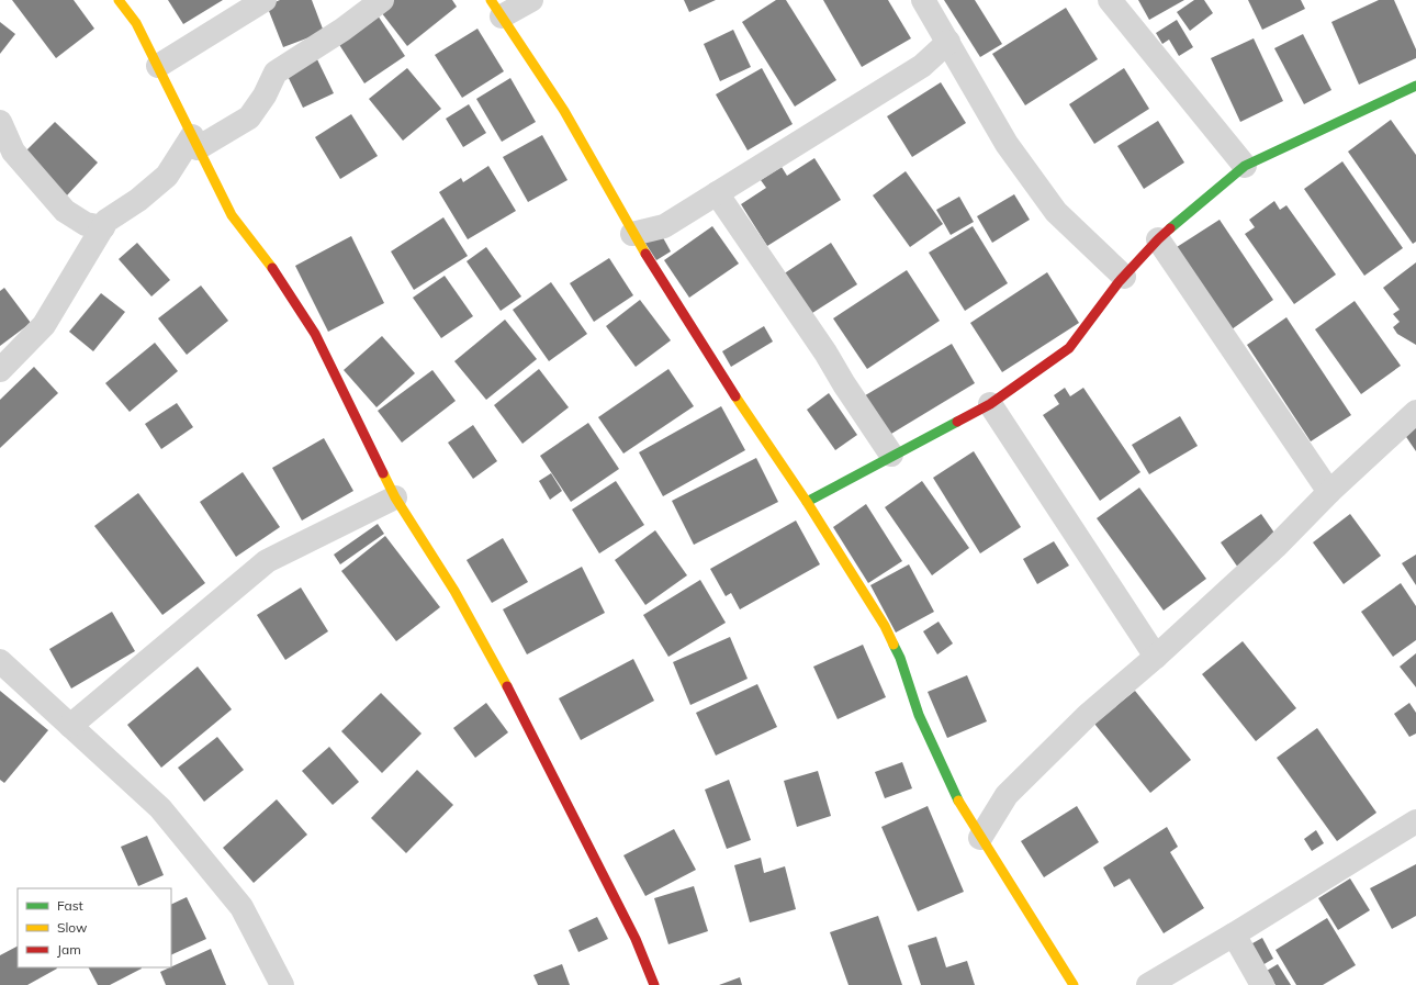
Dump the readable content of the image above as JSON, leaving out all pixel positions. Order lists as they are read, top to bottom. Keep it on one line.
{"legend":["Fast","Slow","Jam"]}
